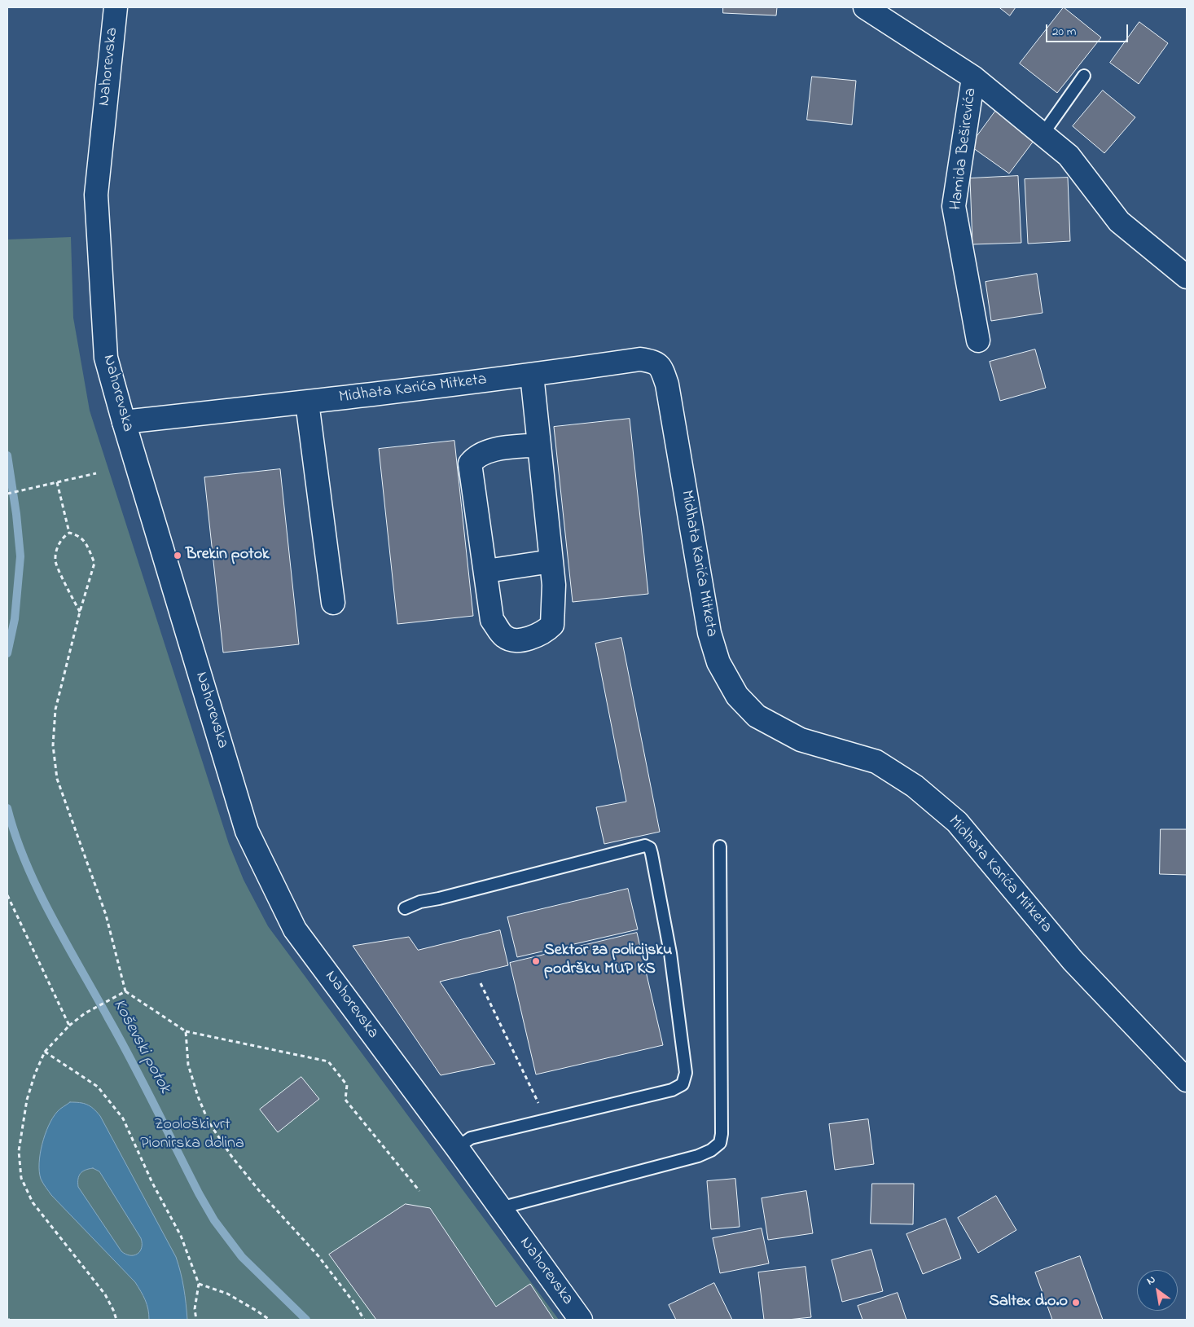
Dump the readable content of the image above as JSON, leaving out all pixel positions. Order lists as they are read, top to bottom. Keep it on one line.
{"streets":{"street":["Nahorevska","Hamida Beširevića","Midhata Karića Mitketa"]},"crossings":[["Nahorevska","Midhata Karića Mitketa"]],"water":["Koševski potok"],"parks":["Zoološki vrt Pionirska dolina"],"places":["Brekin potok","Sektor za policijsku podršku MUP KS","Saltex d.o.o"],"scale_bar":"20 m","north":"top left"}
